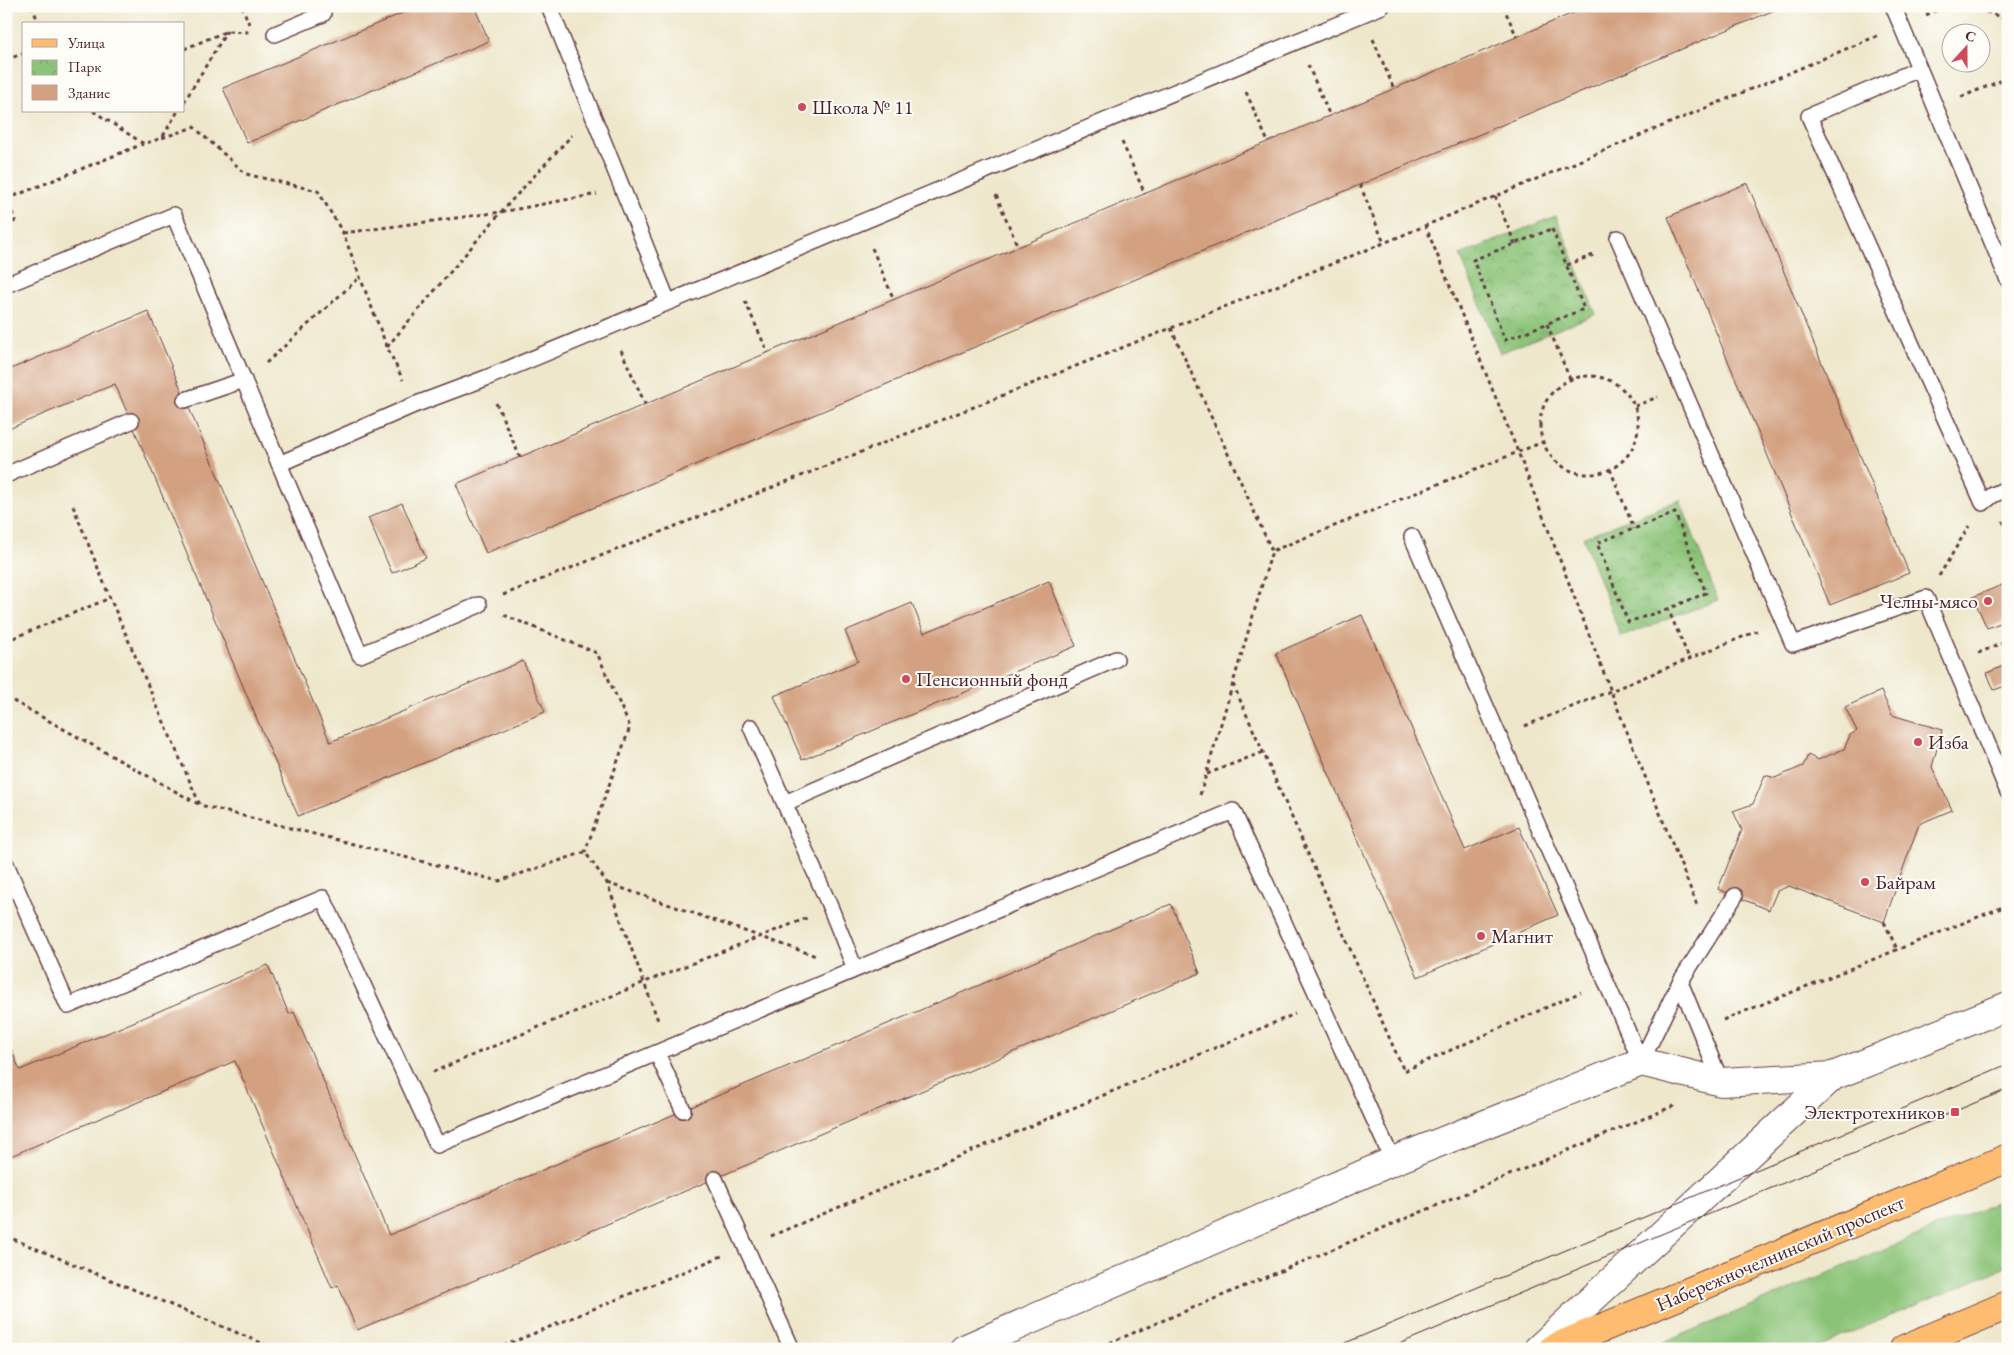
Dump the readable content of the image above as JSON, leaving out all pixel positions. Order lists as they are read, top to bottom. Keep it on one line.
{"streets":{"main road":["Набережночелнинский проспект"]},"places":{"other":["Школа № 11","Челны-мясо","Пенсионный фонд","Изба","Байрам","Магнит"],"transit":["Электротехников"]},"legend":["Улица","Парк","Здание"],"north":"top"}
